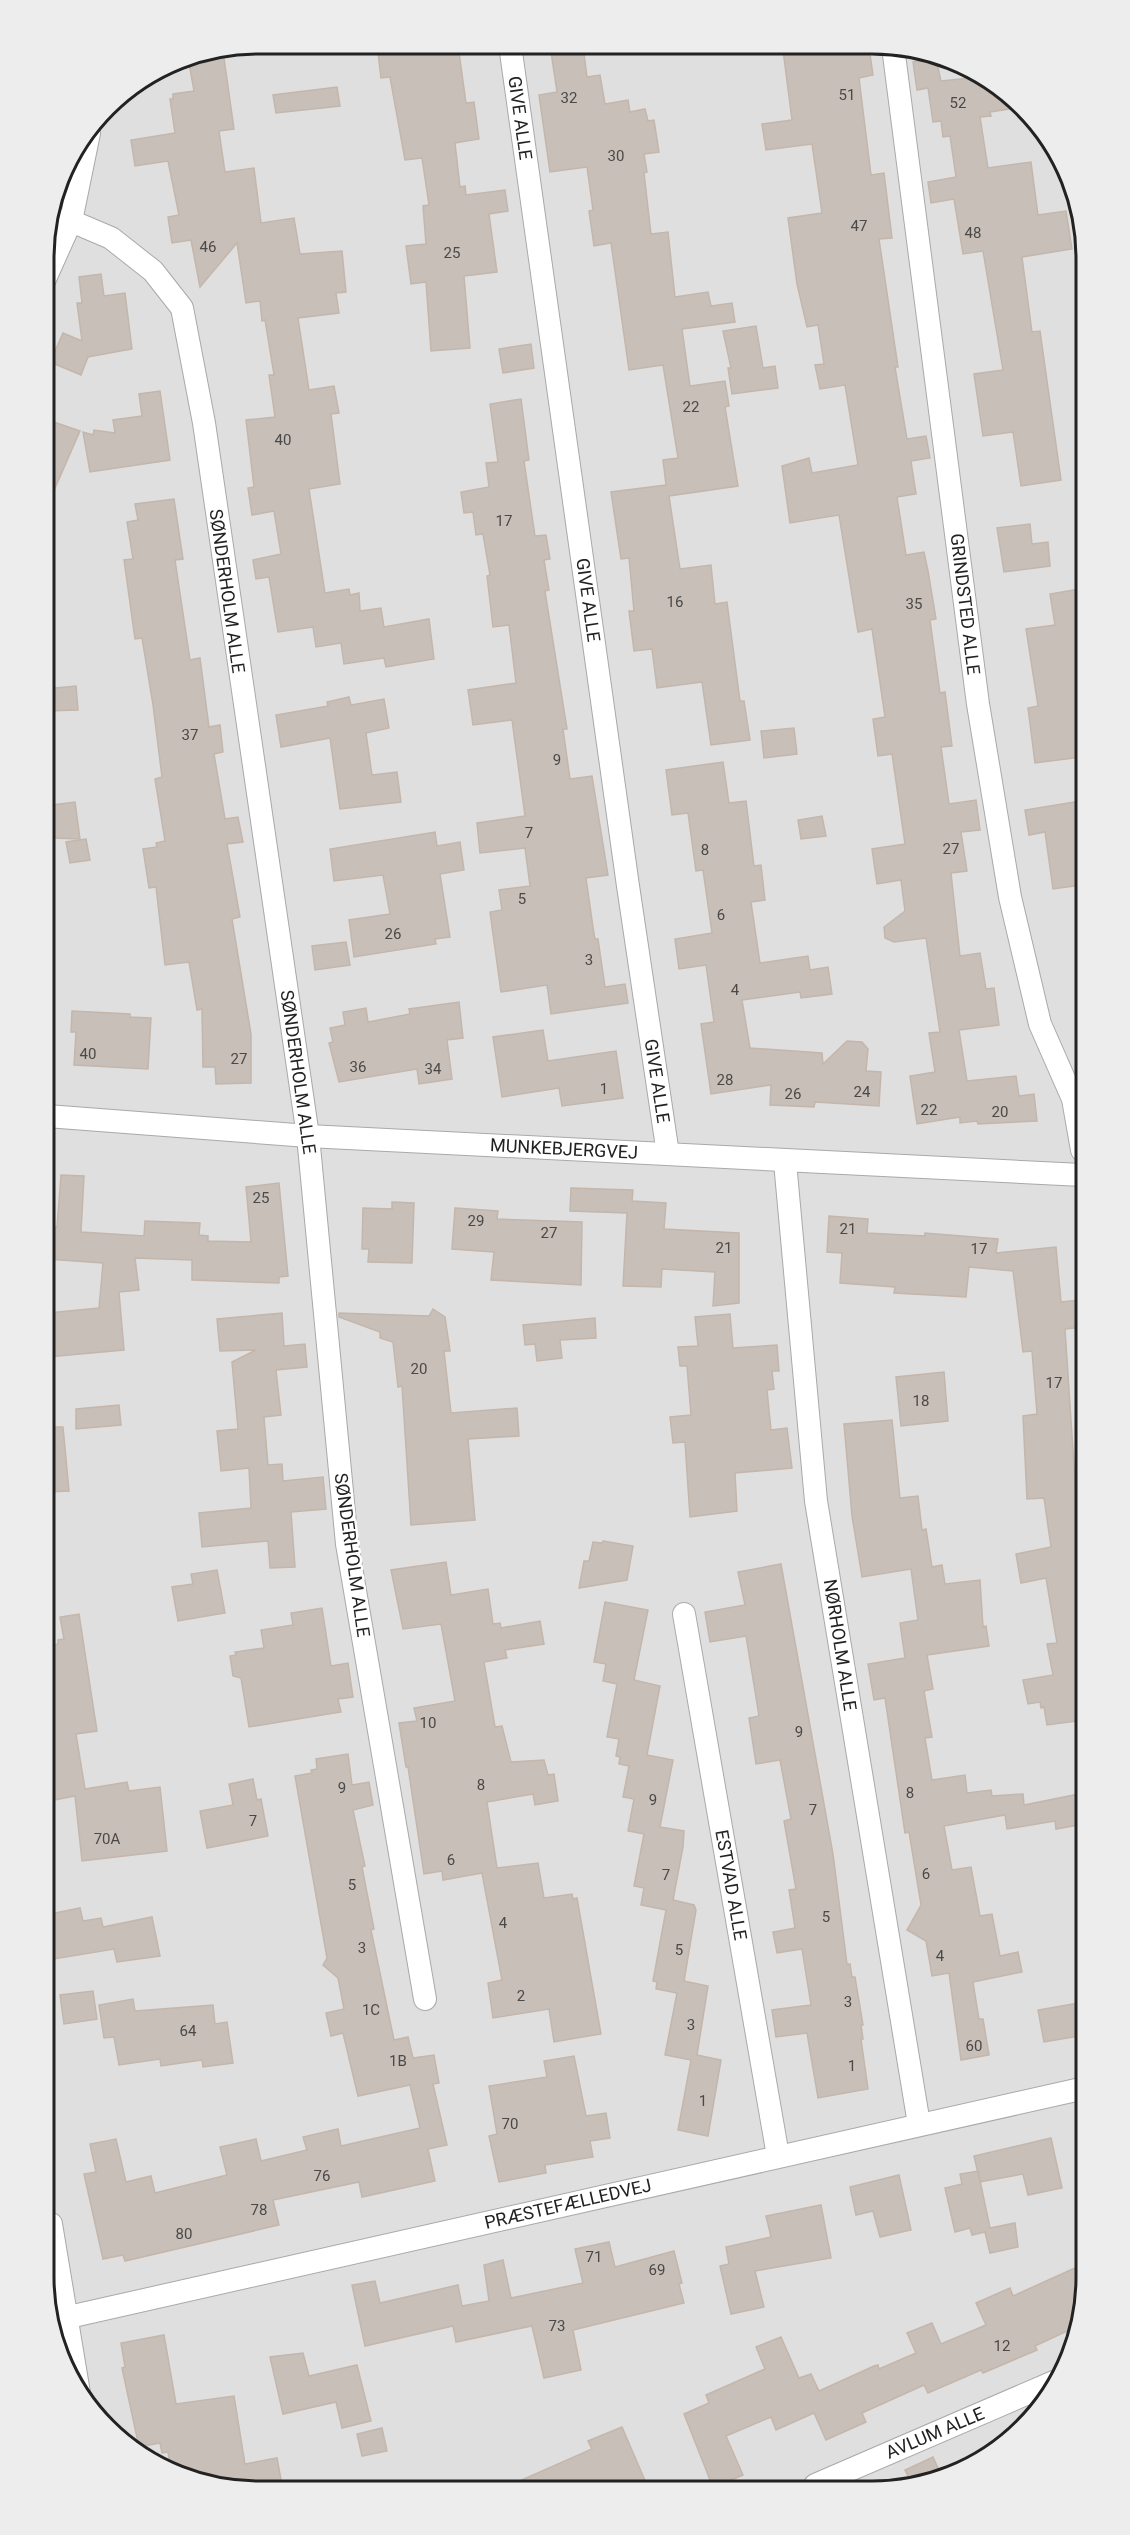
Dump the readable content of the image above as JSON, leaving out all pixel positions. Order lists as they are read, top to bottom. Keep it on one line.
{"streets":{"street":["GIVE ALLE","SØNDERHOLM ALLE","GRINDSTED ALLE","MUNKEBJERGVEJ","NØRHOLM ALLE","ESTVAD ALLE","PRÆSTEFÆLLEDVEJ","AVLUM ALLE"]},"crossings":[["GIVE ALLE","MUNKEBJERGVEJ"],["SØNDERHOLM ALLE","MUNKEBJERGVEJ"],["MUNKEBJERGVEJ","NØRHOLM ALLE"],["NØRHOLM ALLE","PRÆSTEFÆLLEDVEJ"],["ESTVAD ALLE","PRÆSTEFÆLLEDVEJ"]],"house_numbers":["51","32","52","30","47","48","46","25","22","40","17","16","35","37","9","7","27","8","5","6","26","3","4","40","27","36","34","28","1","24","26","22","20","25","29","21","27","21","17","20","17","18","10","9","8","9","8","9","7","7","70A","6","6","7","5","5","4","3","5","4","2","3","1C","3","64","60","1B","1","1","70","76","78","80","71","69","73","12"]}
